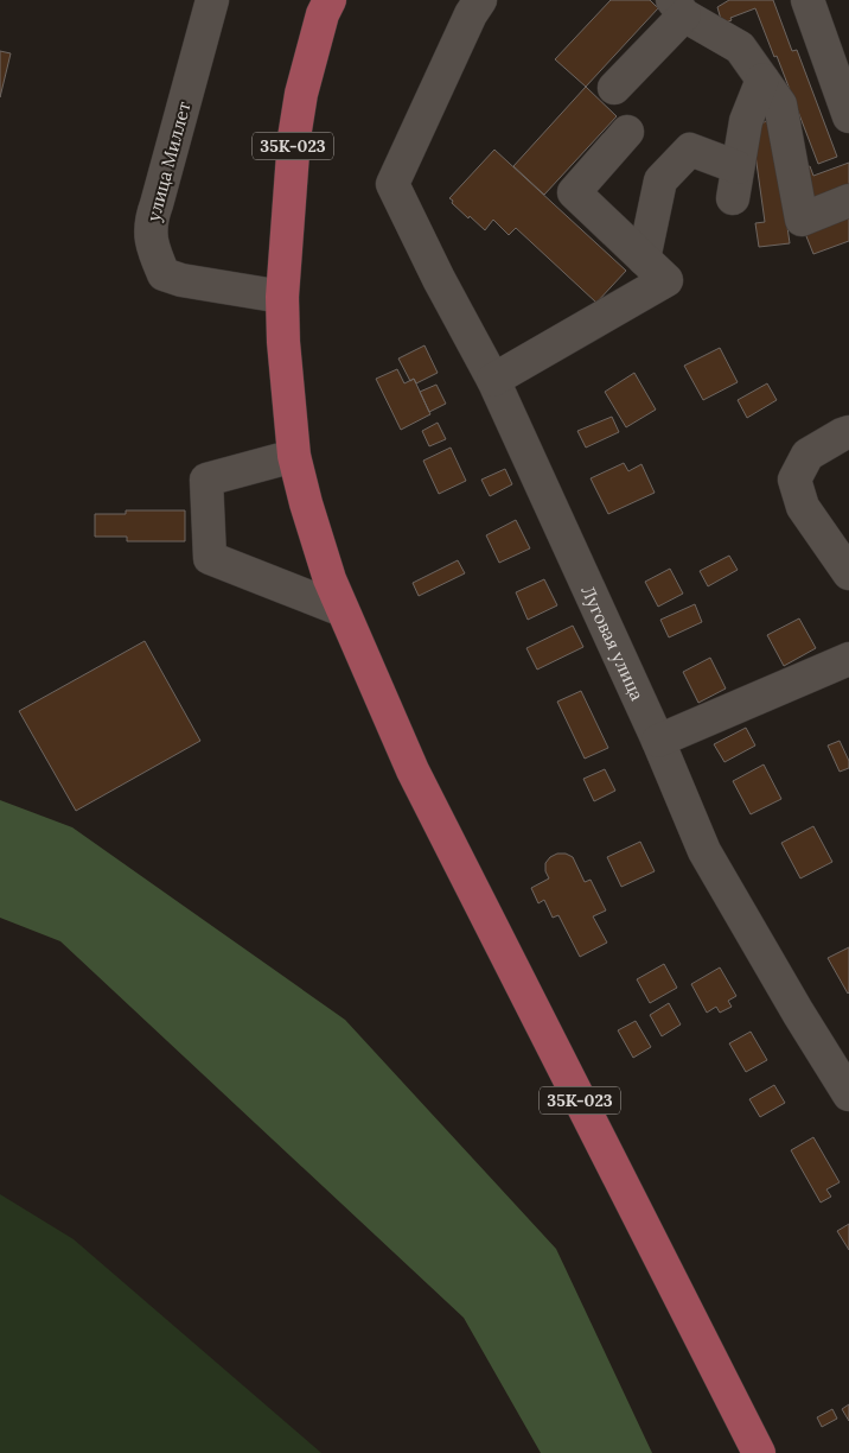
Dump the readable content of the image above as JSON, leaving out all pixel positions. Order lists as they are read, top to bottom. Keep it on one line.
{"streets":{"main road":["35К-023"],"street":["улица Миллет","Луговая улица"]},"crossings":[["35К-023","улица Миллет"]]}
